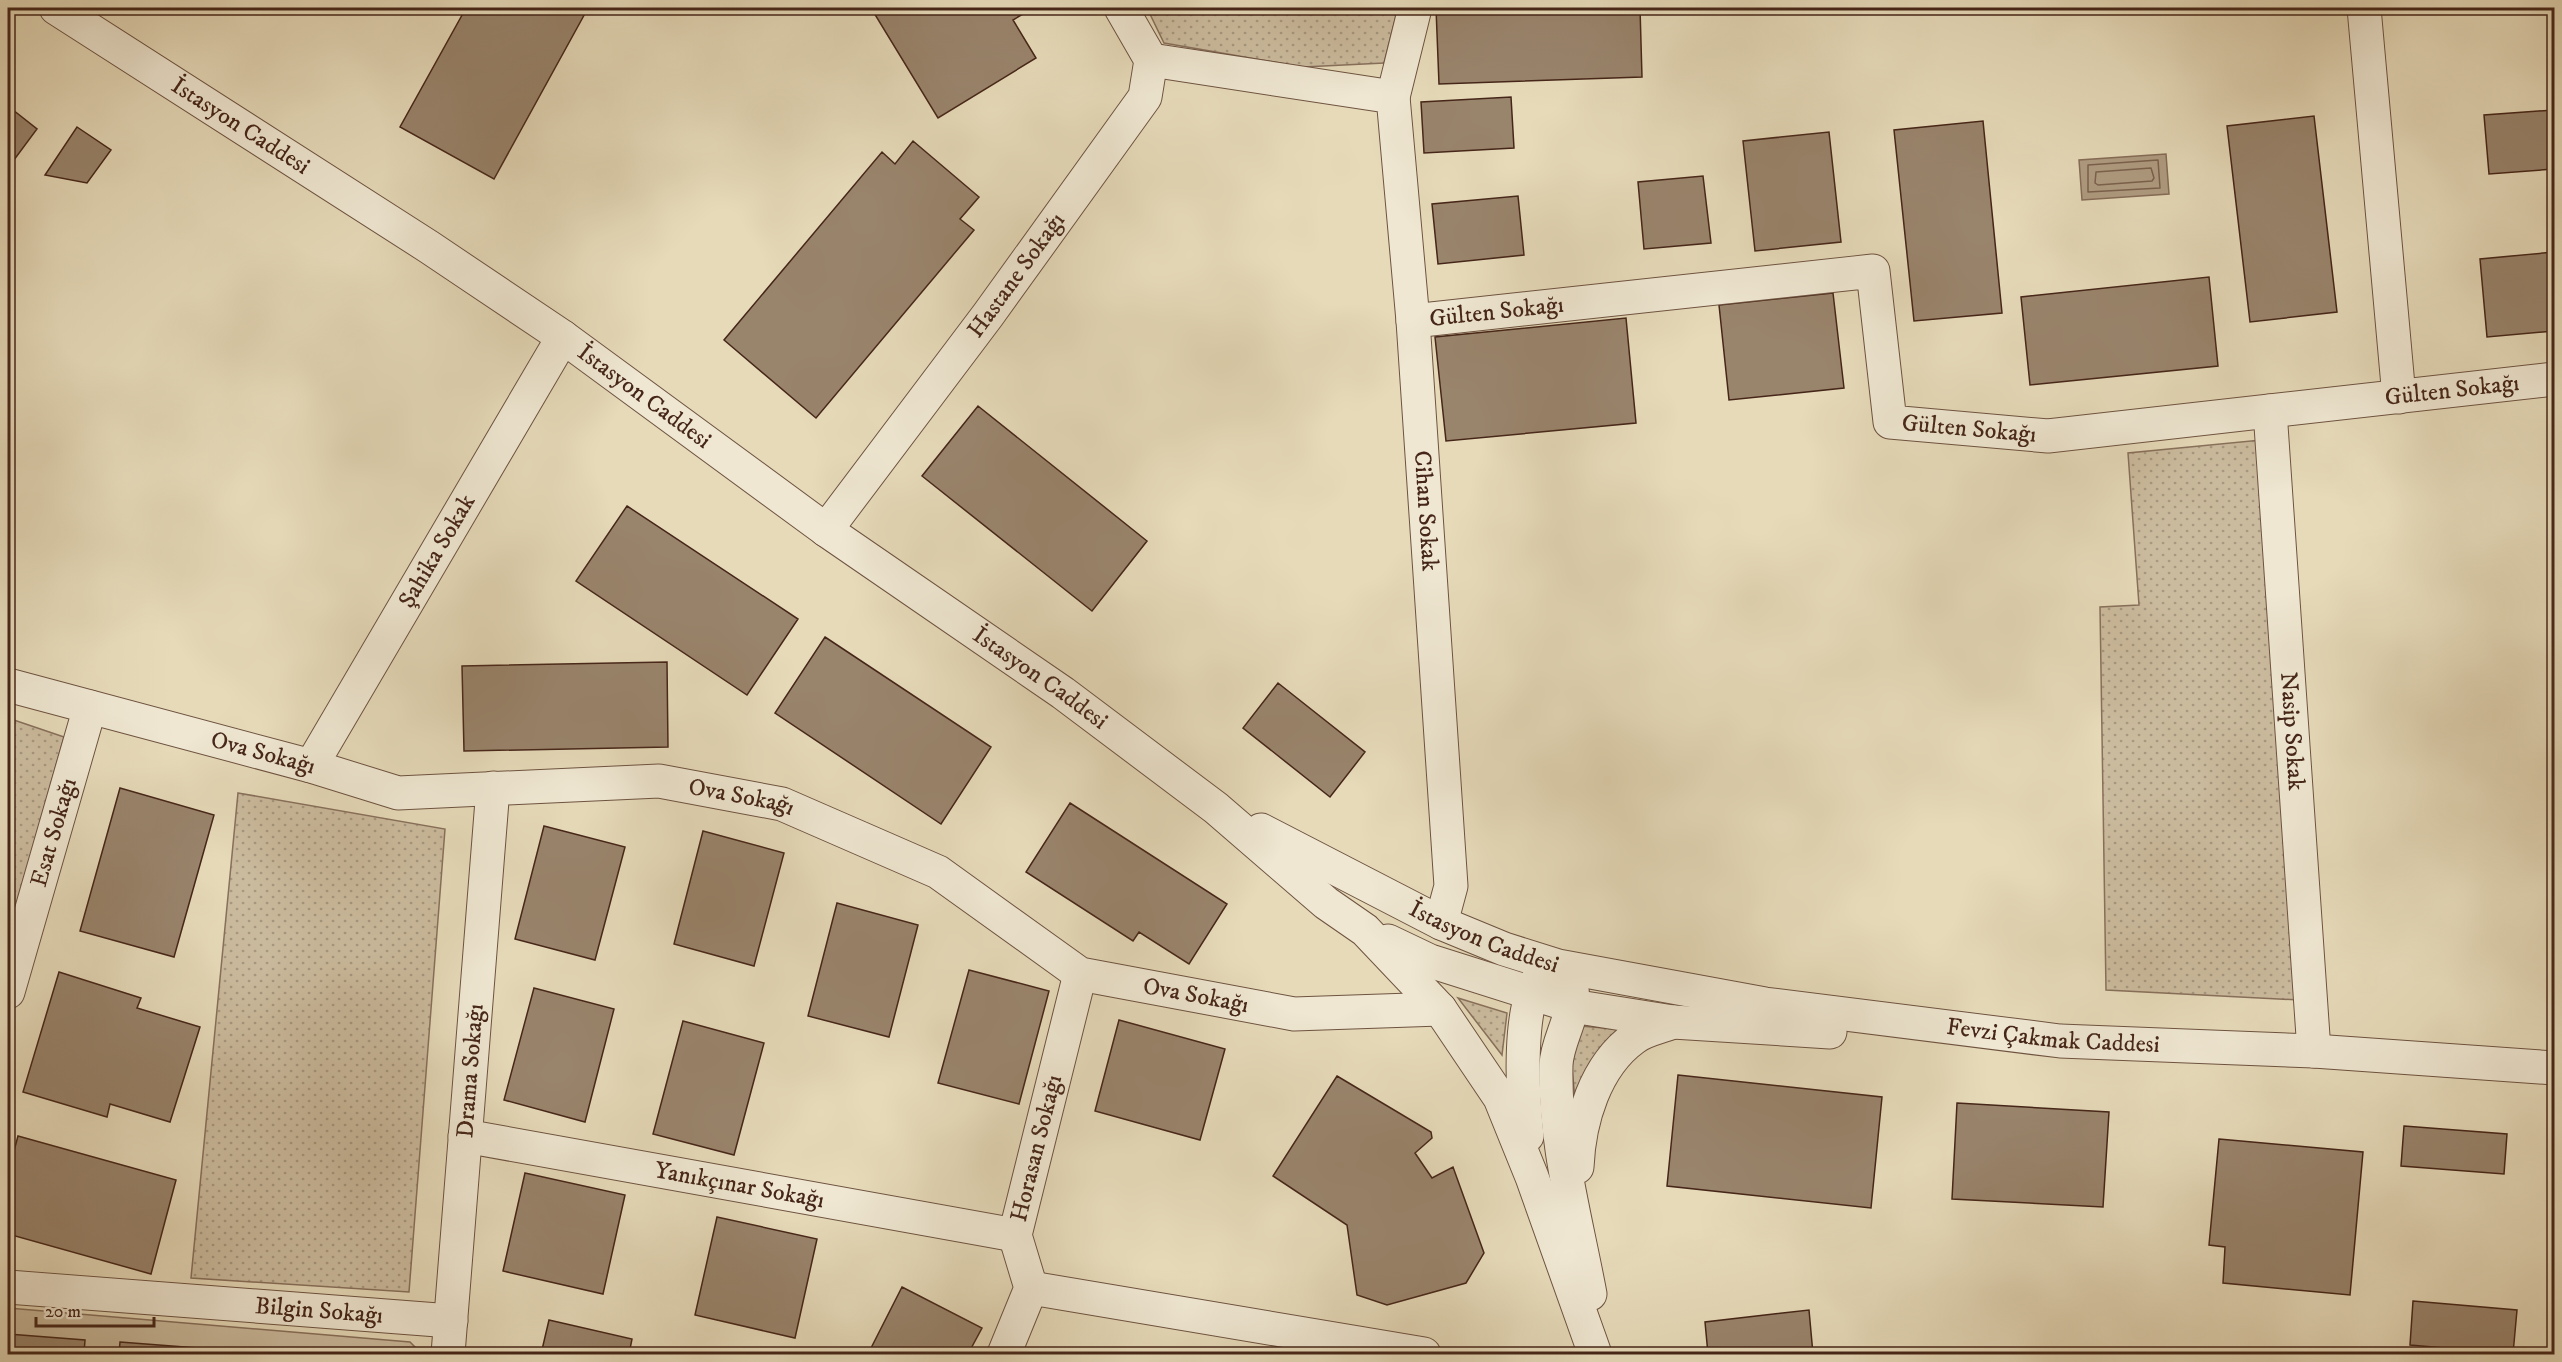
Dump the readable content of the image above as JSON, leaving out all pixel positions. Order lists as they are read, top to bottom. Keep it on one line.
{"streets":{"street":["İstasyon Caddesi","Hastane Sokağı","Gülten Sokağı","Cihan Sokak","Şahika Sokak","Nasip Sokak","Ova Sokağı","Esat Sokağı","Fevzi Çakmak Caddesi","Drama Sokağı","Horasan Sokağı","Yanıkçınar Sokağı","Bilgin Sokağı"]},"crossings":[["İstasyon Caddesi","Hastane Sokağı"],["İstasyon Caddesi","Cihan Sokak"],["İstasyon Caddesi","Şahika Sokak"],["İstasyon Caddesi","Ova Sokağı"],["İstasyon Caddesi","Fevzi Çakmak Caddesi"],["Gülten Sokağı","Cihan Sokak"],["Gülten Sokağı","Nasip Sokak"],["Şahika Sokak","Ova Sokağı"],["Nasip Sokak","Fevzi Çakmak Caddesi"],["Ova Sokağı","Esat Sokağı"],["Ova Sokağı","Drama Sokağı"],["Ova Sokağı","Horasan Sokağı"],["Drama Sokağı","Yanıkçınar Sokağı"],["Drama Sokağı","Bilgin Sokağı"],["Horasan Sokağı","Yanıkçınar Sokağı"]],"scale_bar":"20 m"}
